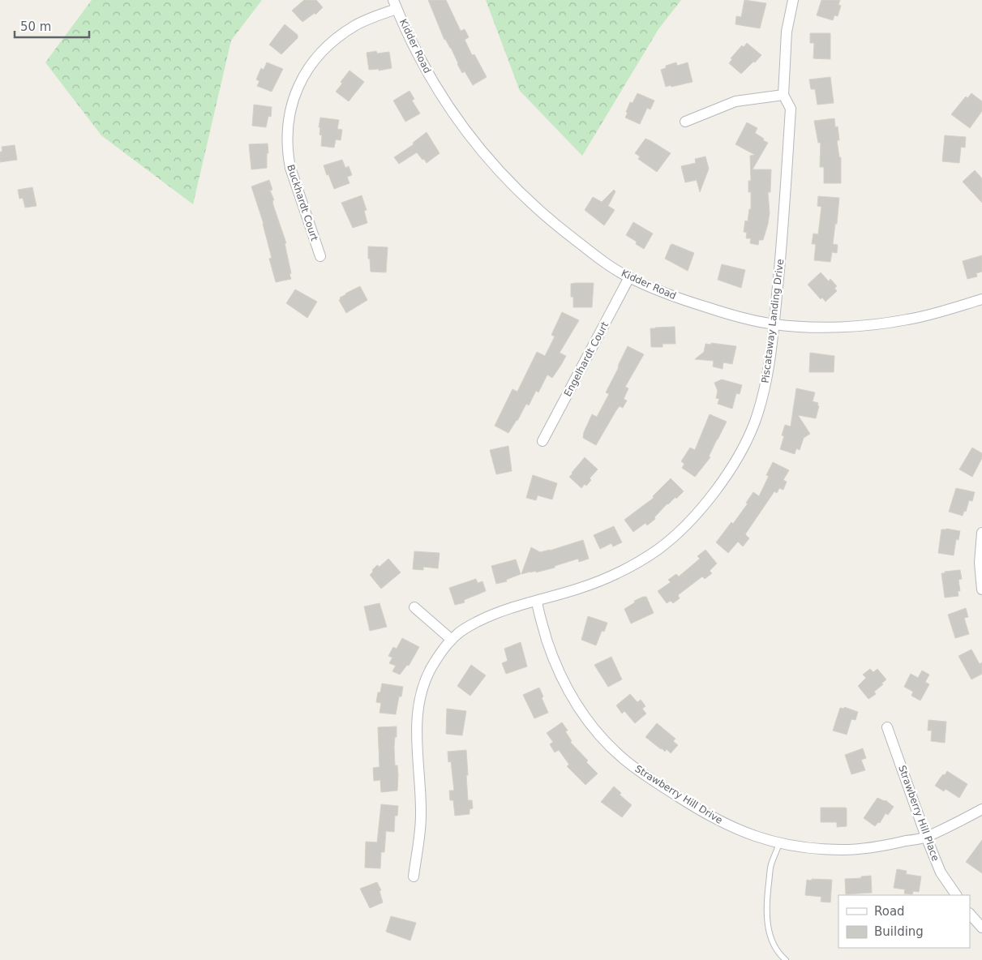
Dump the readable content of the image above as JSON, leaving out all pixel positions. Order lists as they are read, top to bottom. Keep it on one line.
{"streets":{"street":["Kidder Road","Buckhardt Court","Piscataway Landing Drive","Engelhardt Court","Strawberry Hill Drive","Strawberry Hill Place"]},"crossings":[["Kidder Road","Buckhardt Court"],["Kidder Road","Piscataway Landing Drive"],["Kidder Road","Engelhardt Court"],["Piscataway Landing Drive","Strawberry Hill Drive"],["Strawberry Hill Drive","Strawberry Hill Place"]],"legend":["Road","Building"],"scale_bar":"50 m"}
